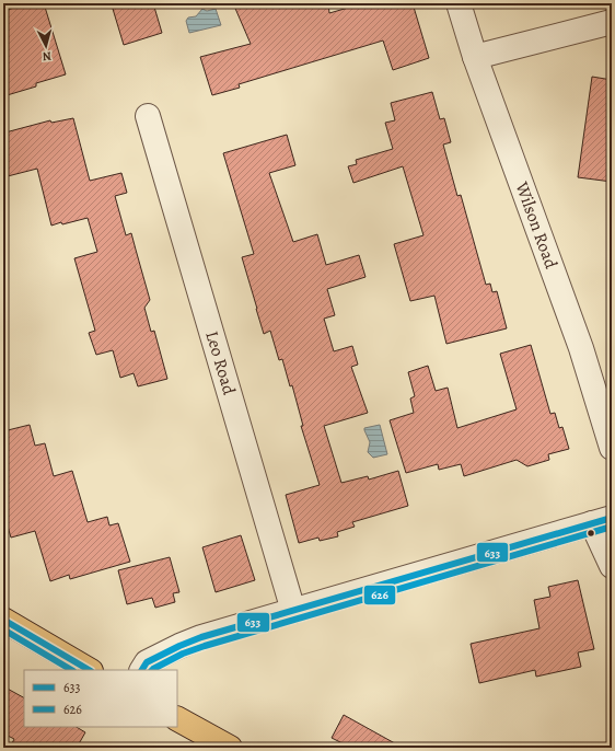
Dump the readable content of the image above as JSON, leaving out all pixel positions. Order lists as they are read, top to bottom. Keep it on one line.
{"streets":{"street":["Wilson Road","Leo Road"]},"lines":["transit line 633","transit line 626"],"legend":["633","626"],"north":"bottom"}
